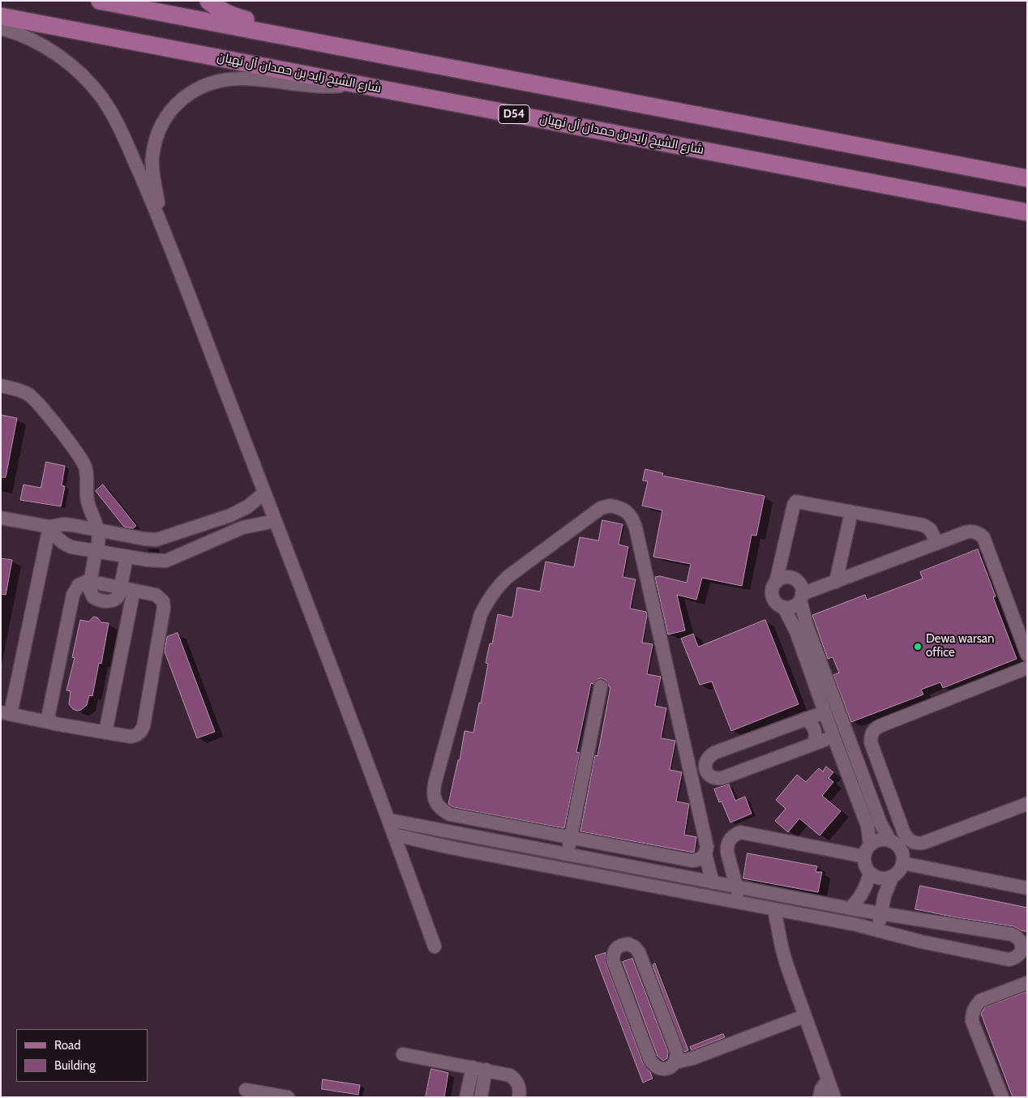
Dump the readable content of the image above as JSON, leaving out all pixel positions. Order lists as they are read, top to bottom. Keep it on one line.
{"streets":{"main road":["شارع الشيخ زايد بن حمدان آل نهيان","D54"]},"places":["Dewa warsan office"],"legend":["Road","Building"]}
